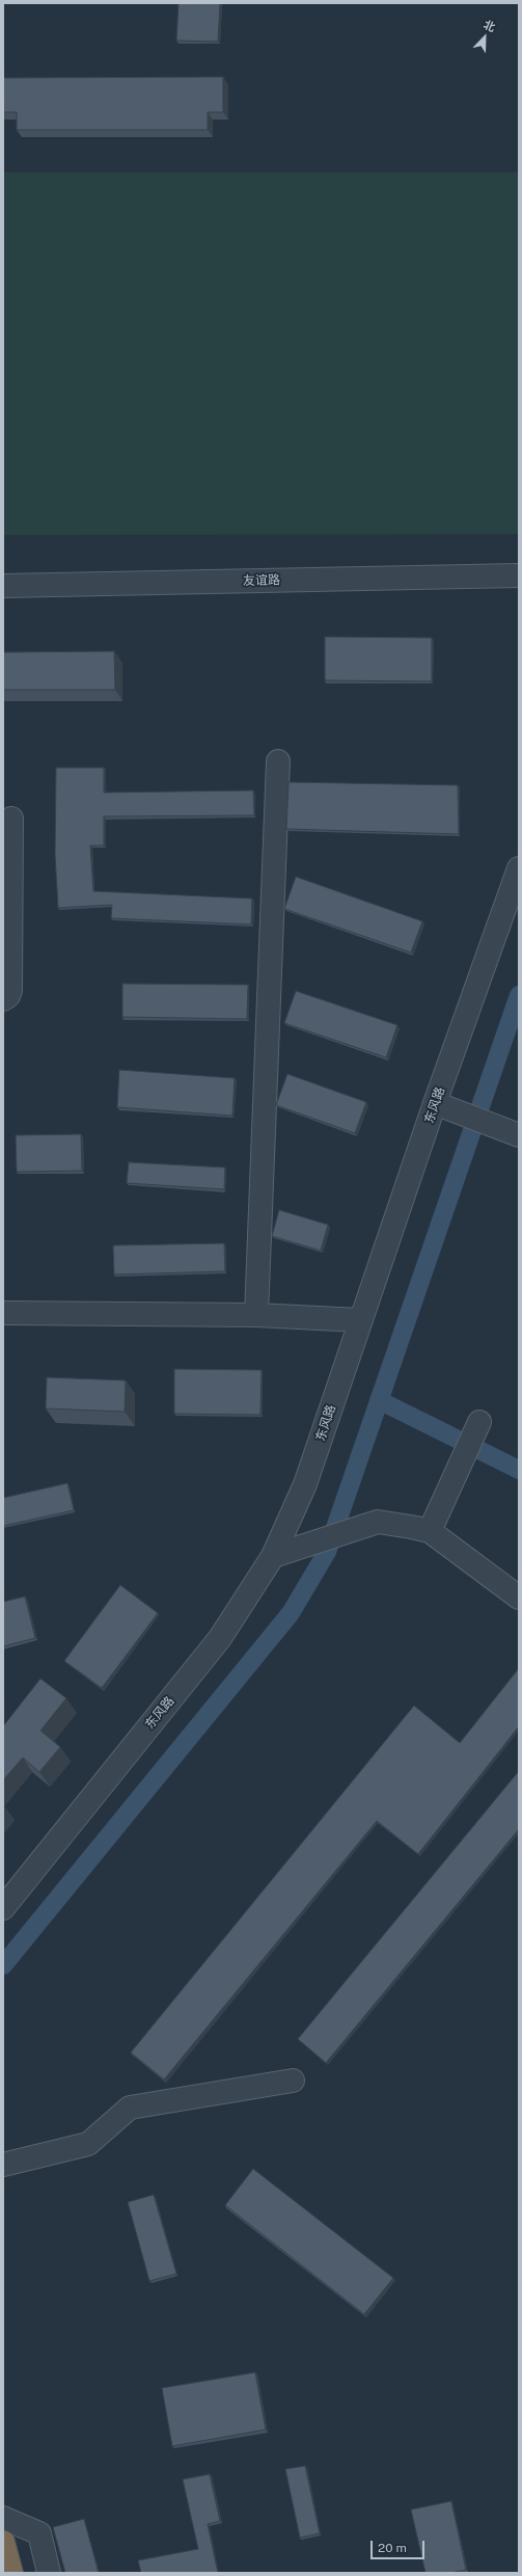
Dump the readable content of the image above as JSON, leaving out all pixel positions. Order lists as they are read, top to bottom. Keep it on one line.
{"streets":{"street":["友谊路","东风路"]},"scale_bar":"20 m","north":"top right"}
